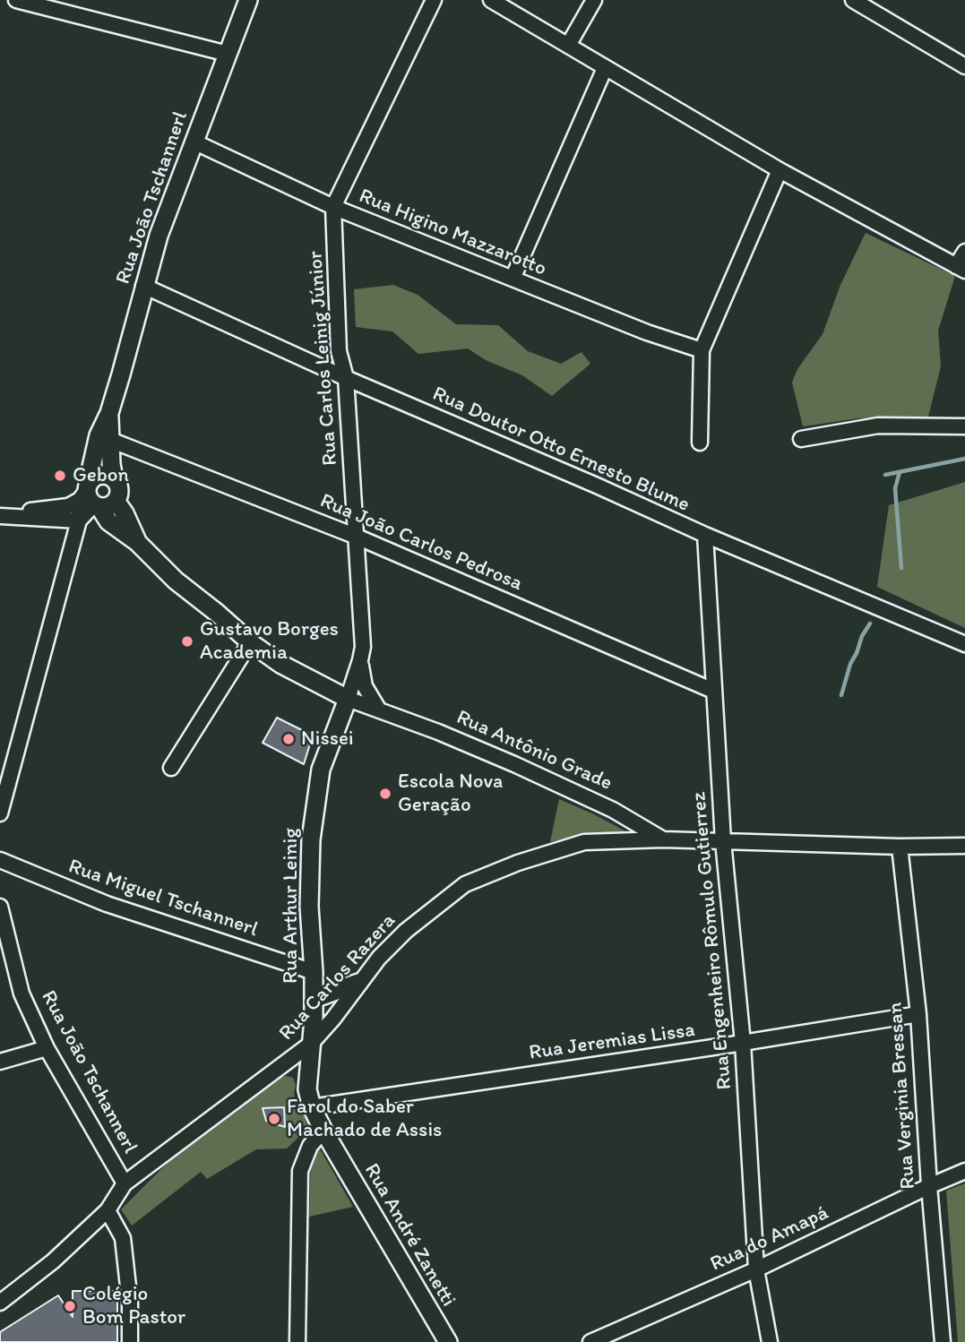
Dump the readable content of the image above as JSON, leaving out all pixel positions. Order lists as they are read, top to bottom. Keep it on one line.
{"streets":{"main road":["Rua João Tschannerl","Rua Antônio Grade","Rua Arthur Leinig","Rua André Zanetti"],"street":["Rua Higino Mazzarotto","Rua Carlos Leinig Júnior","Rua Doutor Otto Ernesto Blume","Rua João Carlos Pedrosa","Rua Miguel Tschannerl","Rua Engenheiro Rômulo Gutierrez","Rua Carlos Razera","Rua Jeremias Lissa","Rua Verginia Bressan","Rua do Amapá"]},"crossings":[["Rua João Tschannerl","Rua Higino Mazzarotto"],["Rua João Tschannerl","Rua Doutor Otto Ernesto Blume"],["Rua João Tschannerl","Rua João Carlos Pedrosa"],["Rua João Tschannerl","Rua Antônio Grade"],["Rua João Tschannerl","Rua Carlos Razera"],["Rua Higino Mazzarotto","Rua Carlos Leinig Júnior"],["Rua Carlos Leinig Júnior","Rua Doutor Otto Ernesto Blume"],["Rua Carlos Leinig Júnior","Rua João Carlos Pedrosa"],["Rua Carlos Leinig Júnior","Rua Antônio Grade"],["Rua Carlos Leinig Júnior","Rua Arthur Leinig"],["Rua Doutor Otto Ernesto Blume","Rua Engenheiro Rômulo Gutierrez"],["Rua João Carlos Pedrosa","Rua Engenheiro Rômulo Gutierrez"],["Rua Antônio Grade","Rua Arthur Leinig"],["Rua Antônio Grade","Rua Engenheiro Rômulo Gutierrez"],["Rua Antônio Grade","Rua Carlos Razera"],["Rua Antônio Grade","Rua Verginia Bressan"],["Rua Miguel Tschannerl","Rua Arthur Leinig"],["Rua Arthur Leinig","Rua Carlos Razera"],["Rua Arthur Leinig","Rua André Zanetti"],["Rua Engenheiro Rômulo Gutierrez","Rua Jeremias Lissa"],["Rua Engenheiro Rômulo Gutierrez","Rua do Amapá"],["Rua Carlos Razera","Rua André Zanetti"],["Rua Jeremias Lissa","Rua Verginia Bressan"],["Rua Jeremias Lissa","Rua André Zanetti"],["Rua Verginia Bressan","Rua do Amapá"]],"places":["Gebon","Gustavo Borges Academia","Nissei","Escola Nova Geração","Farol do Saber Machado de Assis","Colégio Bom Pastor"]}
